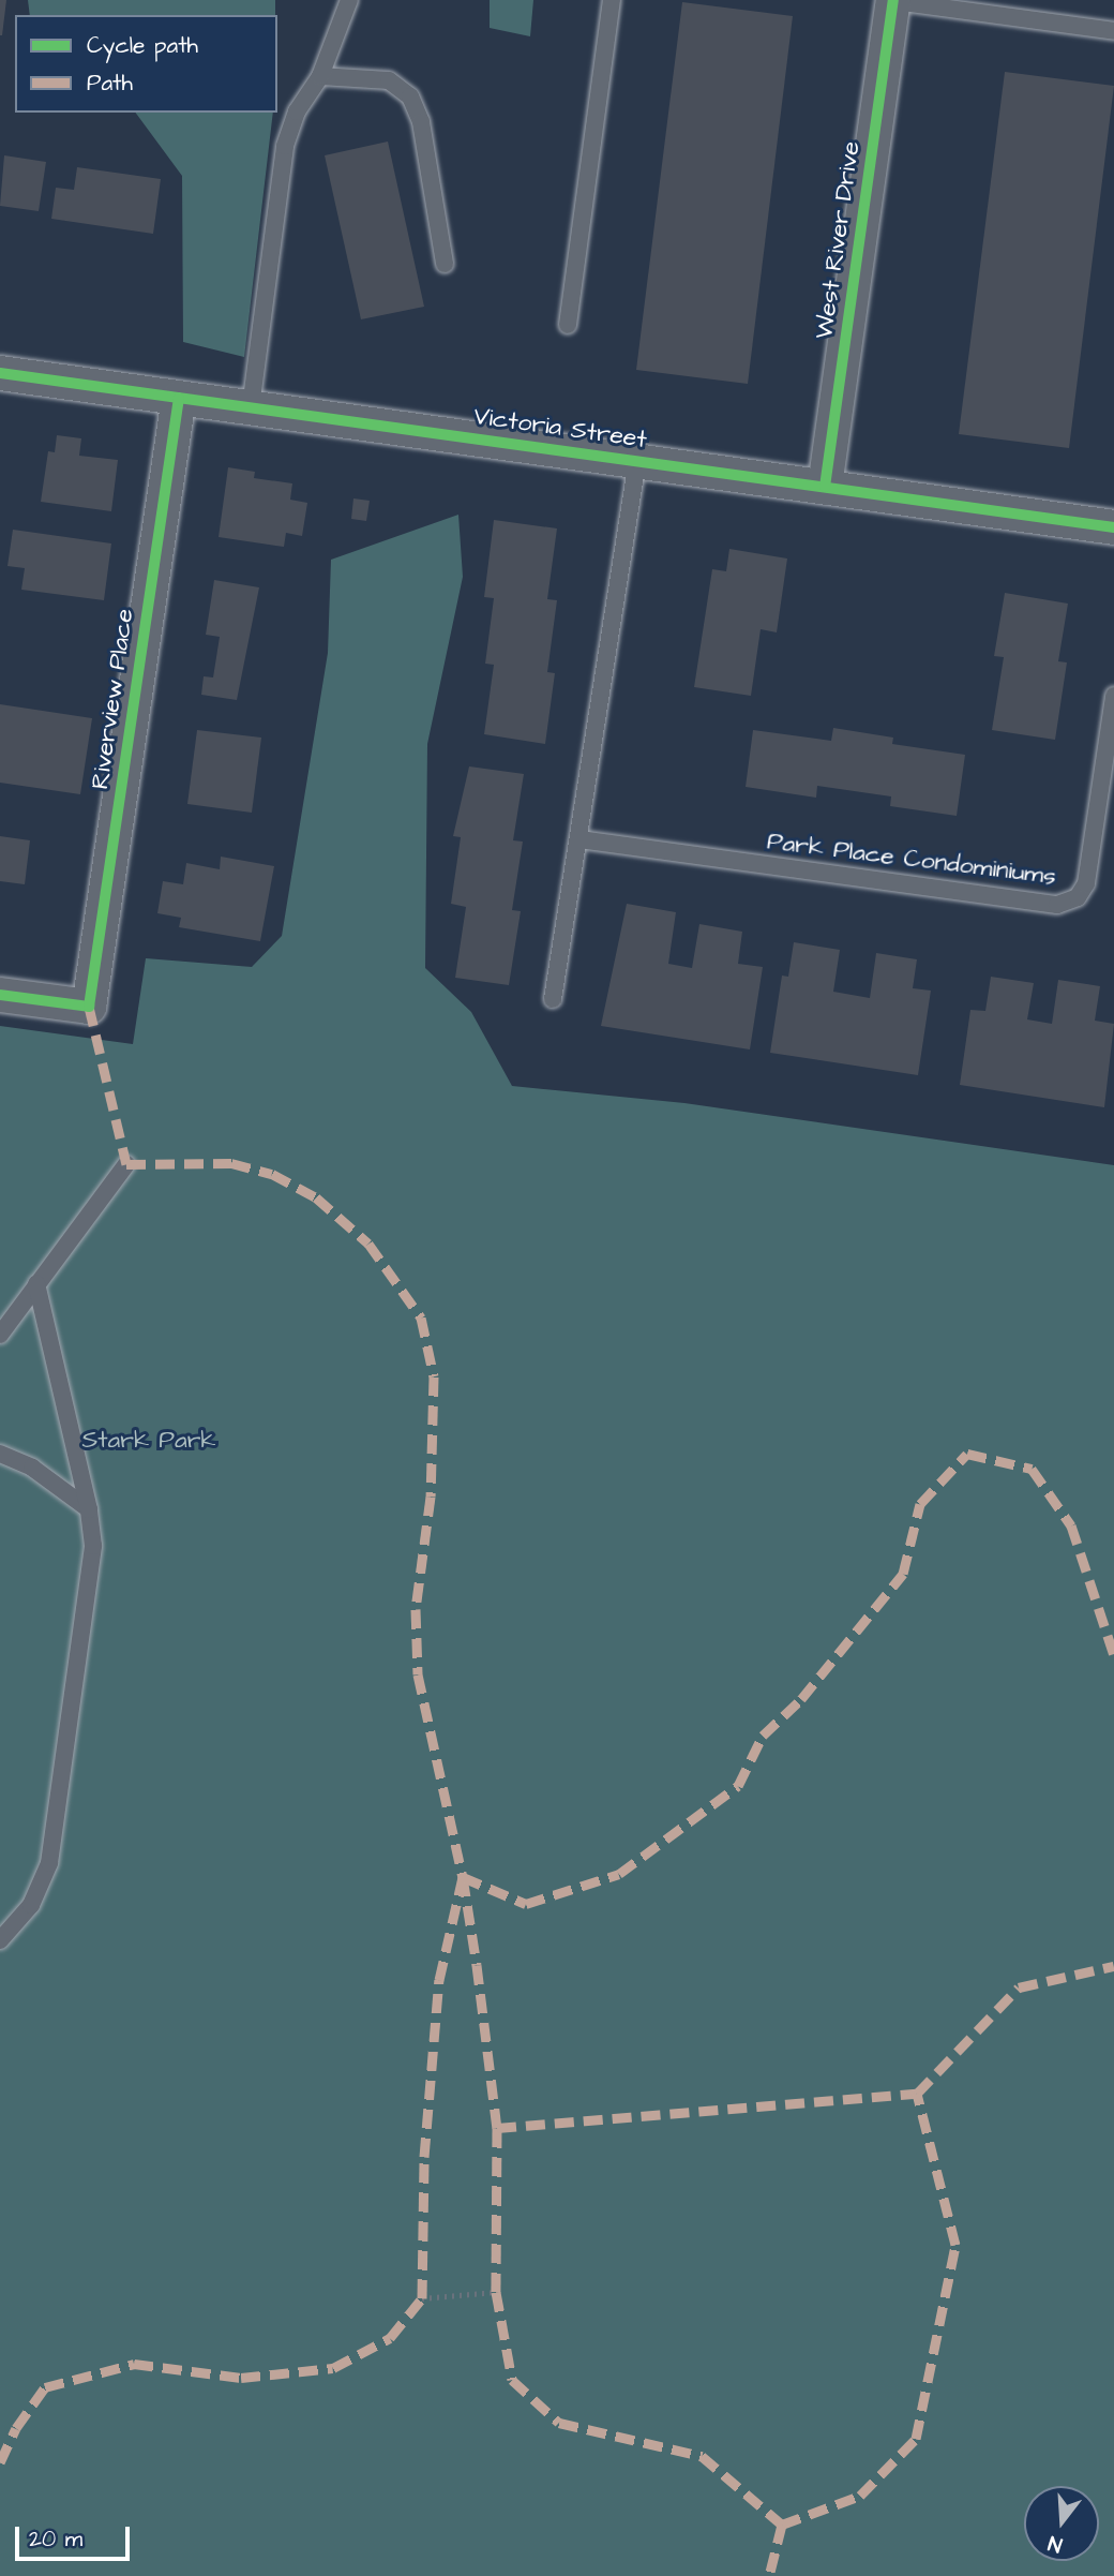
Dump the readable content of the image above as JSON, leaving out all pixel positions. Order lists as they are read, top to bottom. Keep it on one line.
{"streets":{"street":["West River Drive","Victoria Street","Riverview Place"],"lane":["Park Place Condominiums"]},"crossings":[["West River Drive","Victoria Street"],["Victoria Street","Riverview Place"]],"parks":["Stark Park"],"legend":["Cycle path","Path"],"scale_bar":"20 m","north":"bottom"}
